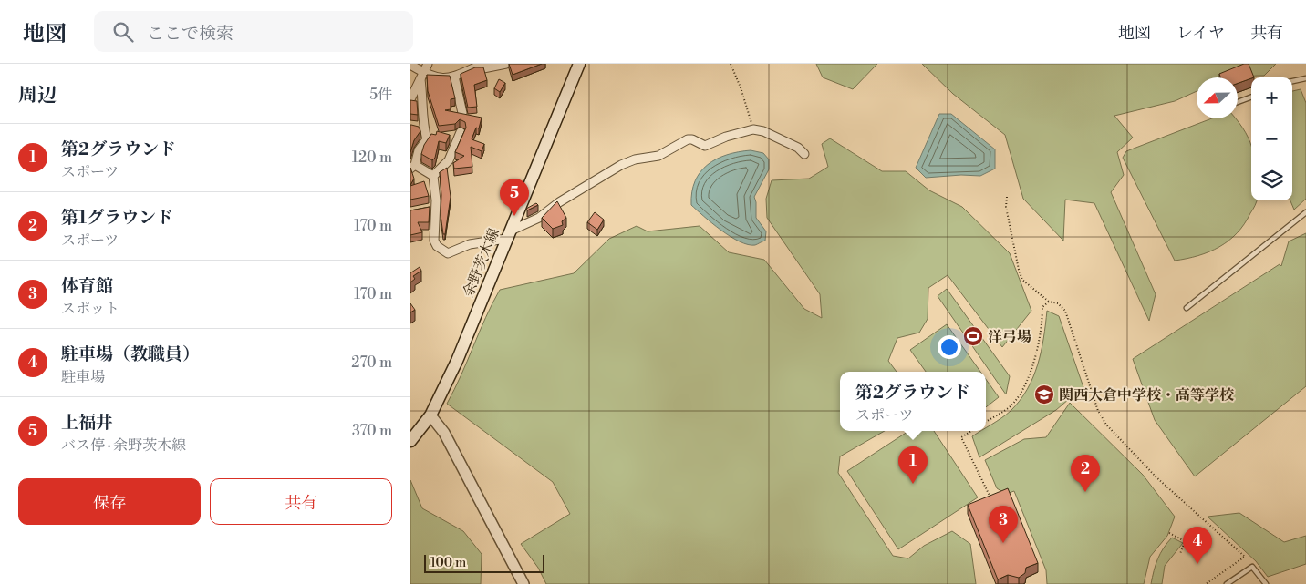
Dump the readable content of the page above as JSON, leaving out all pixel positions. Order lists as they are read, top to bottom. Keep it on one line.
{"streets":{"main road":["余野茨木線"]},"places":{"sports":["洋弓場"],"school or university":["関西大倉中学校・高等学校"]},"scale_bar":"100 m","north":"left","page":{"header":"地図","search":"ここで検索","nav":["地図","レイヤ","共有"],"heading":["周辺","5件"],"map_buttons":["+","−"],"list":[{"mark":"1","name":"第2グラウンド","note":"スポーツ","value":"120 m"},{"mark":"2","name":"第1グラウンド","note":"スポーツ","value":"170 m"},{"mark":"3","name":"体育館","note":"スポット","value":"170 m"},{"mark":"4","name":"駐車場（教職員）","note":"駐車場","value":"270 m"},{"mark":"5","name":"上福井","note":"バス停 · 余野茨木線","value":"370 m"}],"pins":["5","1","2","3","4"],"popup":["第2グラウンド","スポーツ"],"buttons":["保存","共有"],"scale":"100 m"}}
